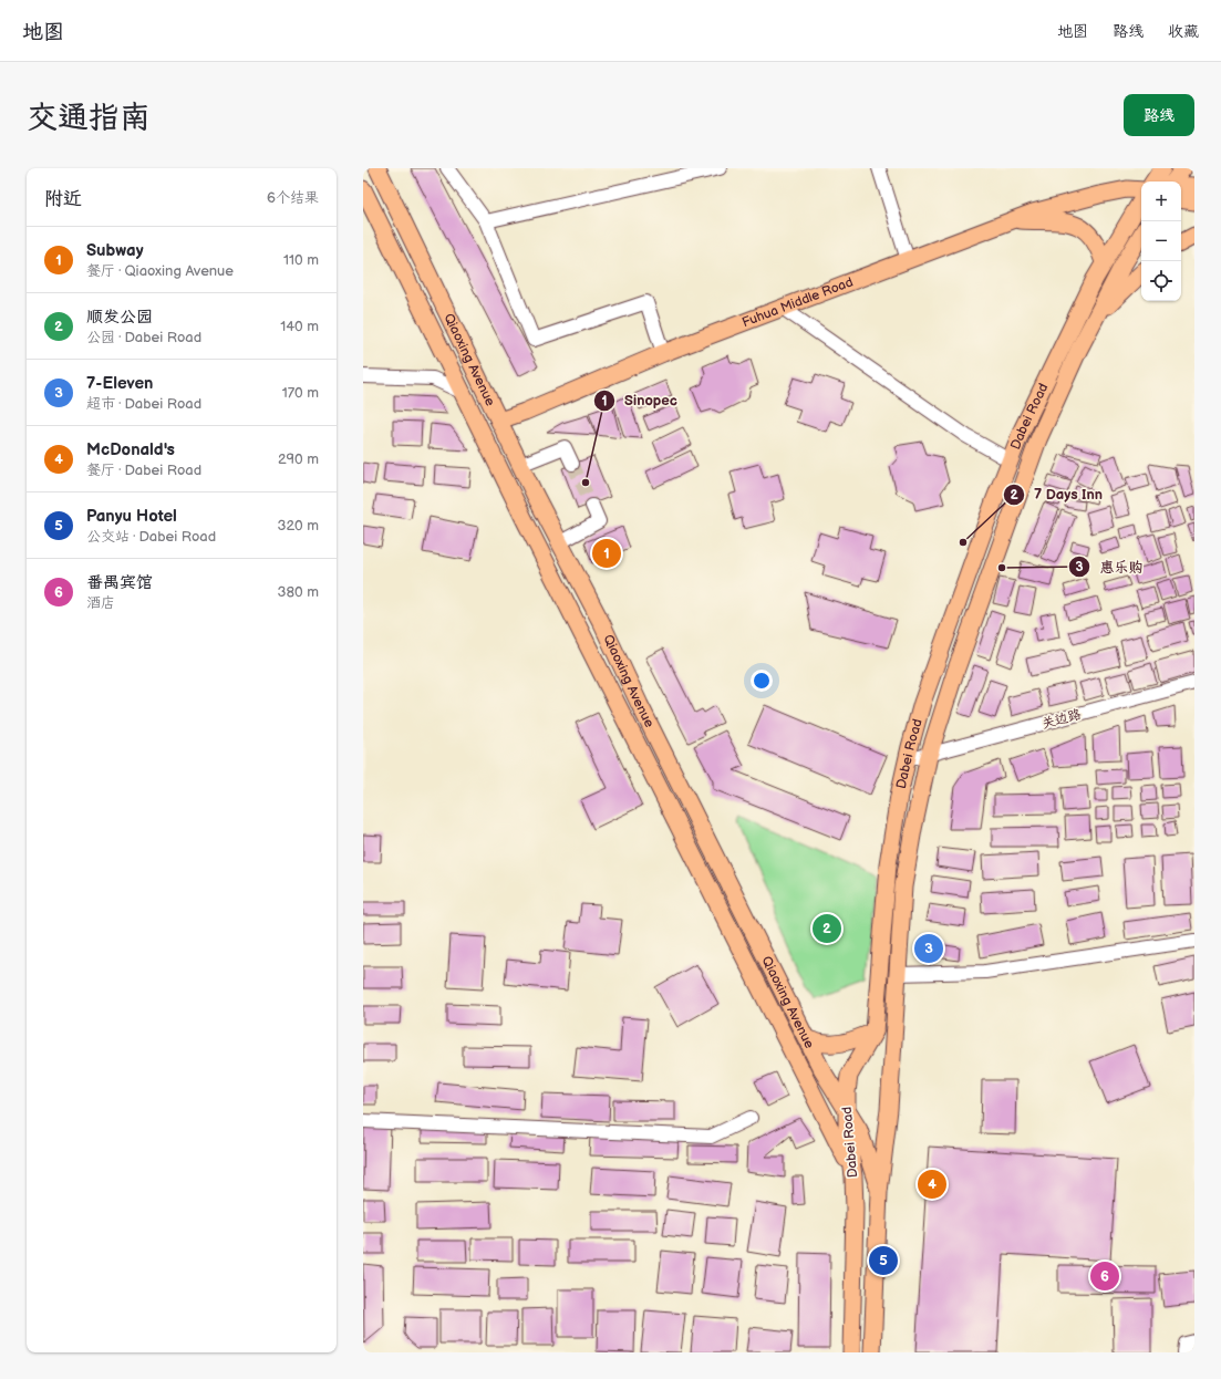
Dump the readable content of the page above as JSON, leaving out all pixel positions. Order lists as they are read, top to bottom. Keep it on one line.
{"streets":{"main road":["Fuhua Middle Road","Qiaoxing Avenue","Dabei Road"],"street":["关边路"]},"crossings":[["Fuhua Middle Road","Qiaoxing Avenue"],["Qiaoxing Avenue","Dabei Road"],["Dabei Road","关边路"]],"places":["Sinopec","7 Days Inn","惠乐购"],"page":{"header":"地图","nav":["地图","路线","收藏"],"buttons":"路线","title":"交通指南","heading":["附近","6个结果"],"map_buttons":["+","−"],"list":[{"mark":"1","name":"Subway","note":"餐厅 · Qiaoxing Avenue","value":"110 m"},{"mark":"2","name":"顺发公园","note":"公园 · Dabei Road","value":"140 m"},{"mark":"3","name":"7-Eleven","note":"超市 · Dabei Road","value":"170 m"},{"mark":"4","name":"McDonald's","note":"餐厅 · Dabei Road","value":"290 m"},{"mark":"5","name":"Panyu Hotel","note":"公交站 · Dabei Road","value":"320 m"},{"mark":"6","name":"番禺宾馆","note":"酒店","value":"380 m"}],"pins":["1","2","3","4","5","6"]}}
